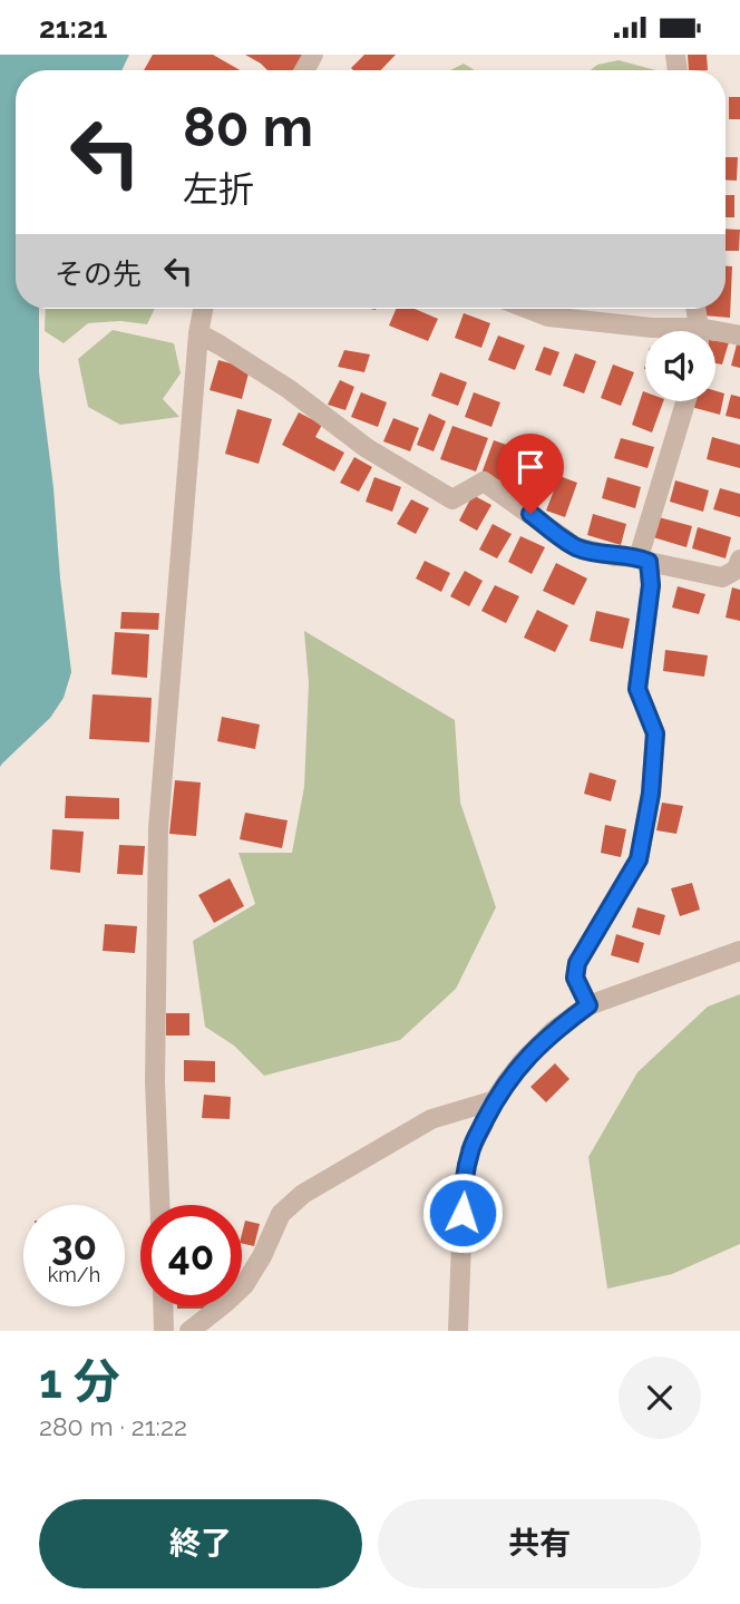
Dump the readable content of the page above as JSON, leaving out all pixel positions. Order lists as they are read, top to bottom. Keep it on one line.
{"page":{"status":"21:21","turn":["80 m","左折"],"then":"その先","speed":"30 km/h","limit":"40","heading":["1 分","280 m · 21:22"],"buttons":["終了","共有"]}}
